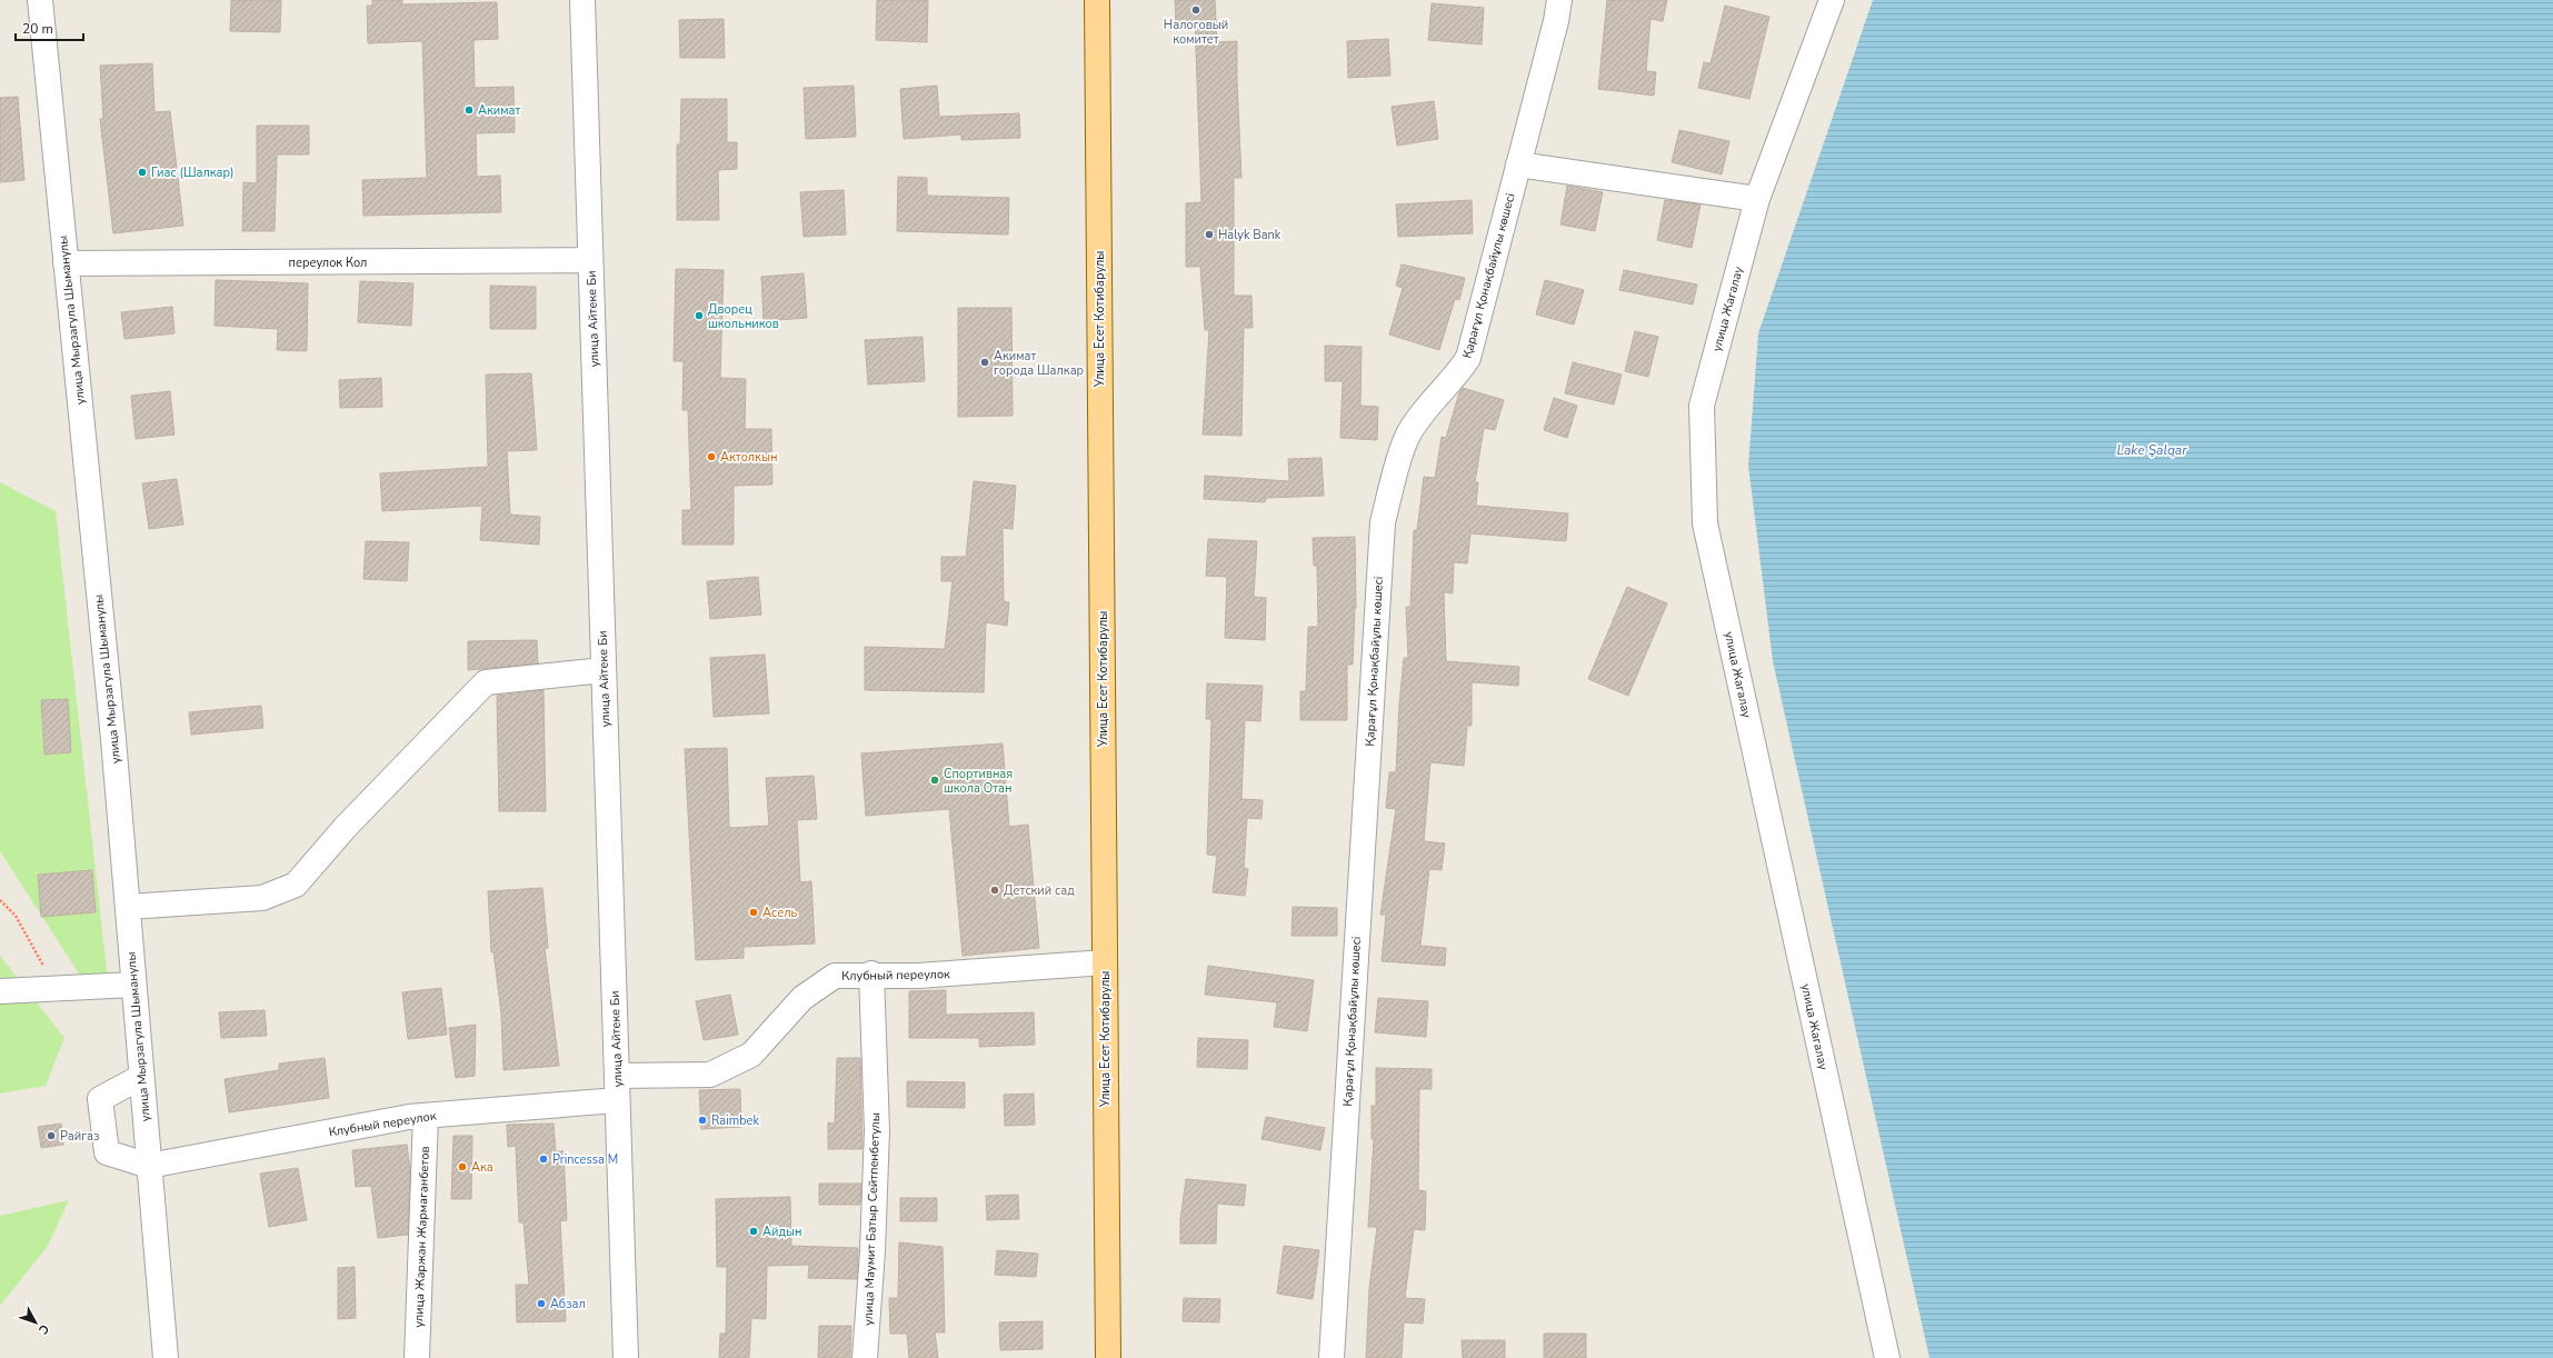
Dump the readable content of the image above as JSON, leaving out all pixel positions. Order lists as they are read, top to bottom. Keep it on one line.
{"streets":{"main road":["Улица Есет Котибарулы"],"street":["переулок Кол","Қарағұл Қонақбайұлы көшесі","улица Жагалау","улица Айтеке Би","улица Мырзагула Шыманулы","Клубный переулок","улица Маумит Батыр Сейтпенбетулы","улица Жаржан Жармаганбетов"]},"crossings":[["переулок Кол","улица Айтеке Би"],["переулок Кол","улица Мырзагула Шыманулы"],["улица Айтеке Би","Клубный переулок"],["Улица Есет Котибарулы","Клубный переулок"],["улица Мырзагула Шыманулы","Клубный переулок"],["Клубный переулок","улица Маумит Батыр Сейтпенбетулы"],["Клубный переулок","улица Жаржан Жармаганбетов"]],"water":["Lake Şalqar"],"places":["Налоговый комитет","Акимат","Гиас (Шалкар)","Halyk Bank","Дворец школьников","Акимат города Шалкар","Актолкын","Спортивная школа Отан","Детский сад","Асель","Raimbek","Райгаз","Princessa M","Ака","Айдын","Абзал"],"scale_bar":"20 m","north":"bottom right"}
